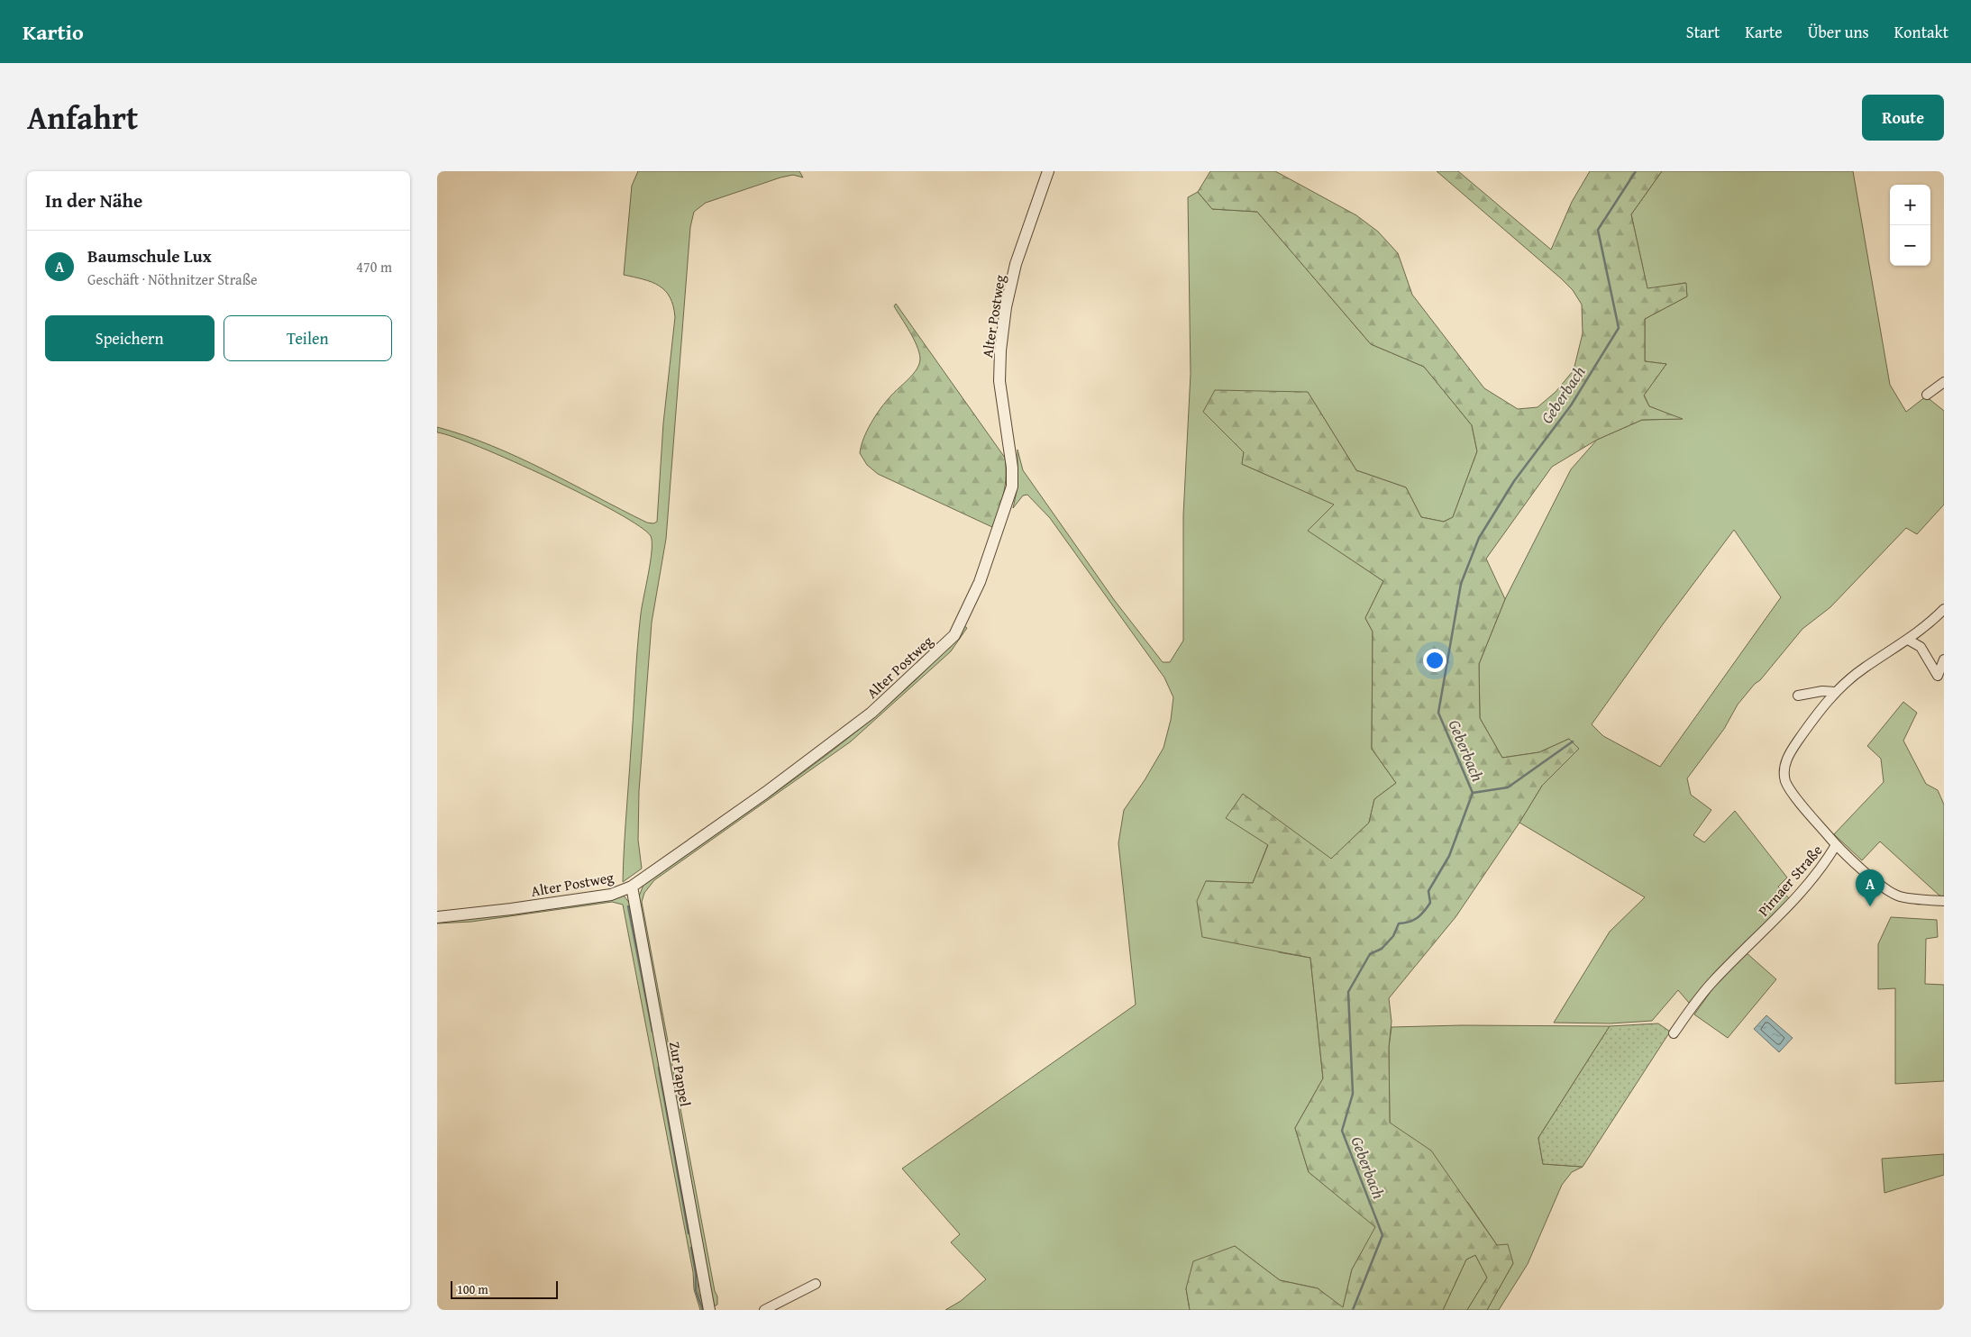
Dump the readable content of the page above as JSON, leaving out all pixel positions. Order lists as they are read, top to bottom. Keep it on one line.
{"streets":{"street":["Alter Postweg","Pirnaer Straße","Zur Pappel"]},"crossings":[["Alter Postweg","Zur Pappel"]],"water":["Geberbach"],"scale_bar":"100 m","page":{"header":"Kartio","nav":["Start","Karte","Über uns","Kontakt"],"title":"Anfahrt","buttons":["Route",["Speichern","Teilen"]],"heading":"In der Nähe","map_buttons":["+","−"],"list":[{"mark":"A","name":"Baumschule Lux","note":"Geschäft · Nöthnitzer Straße","value":"470 m"}],"pins":"A","scale":"100 m"}}
